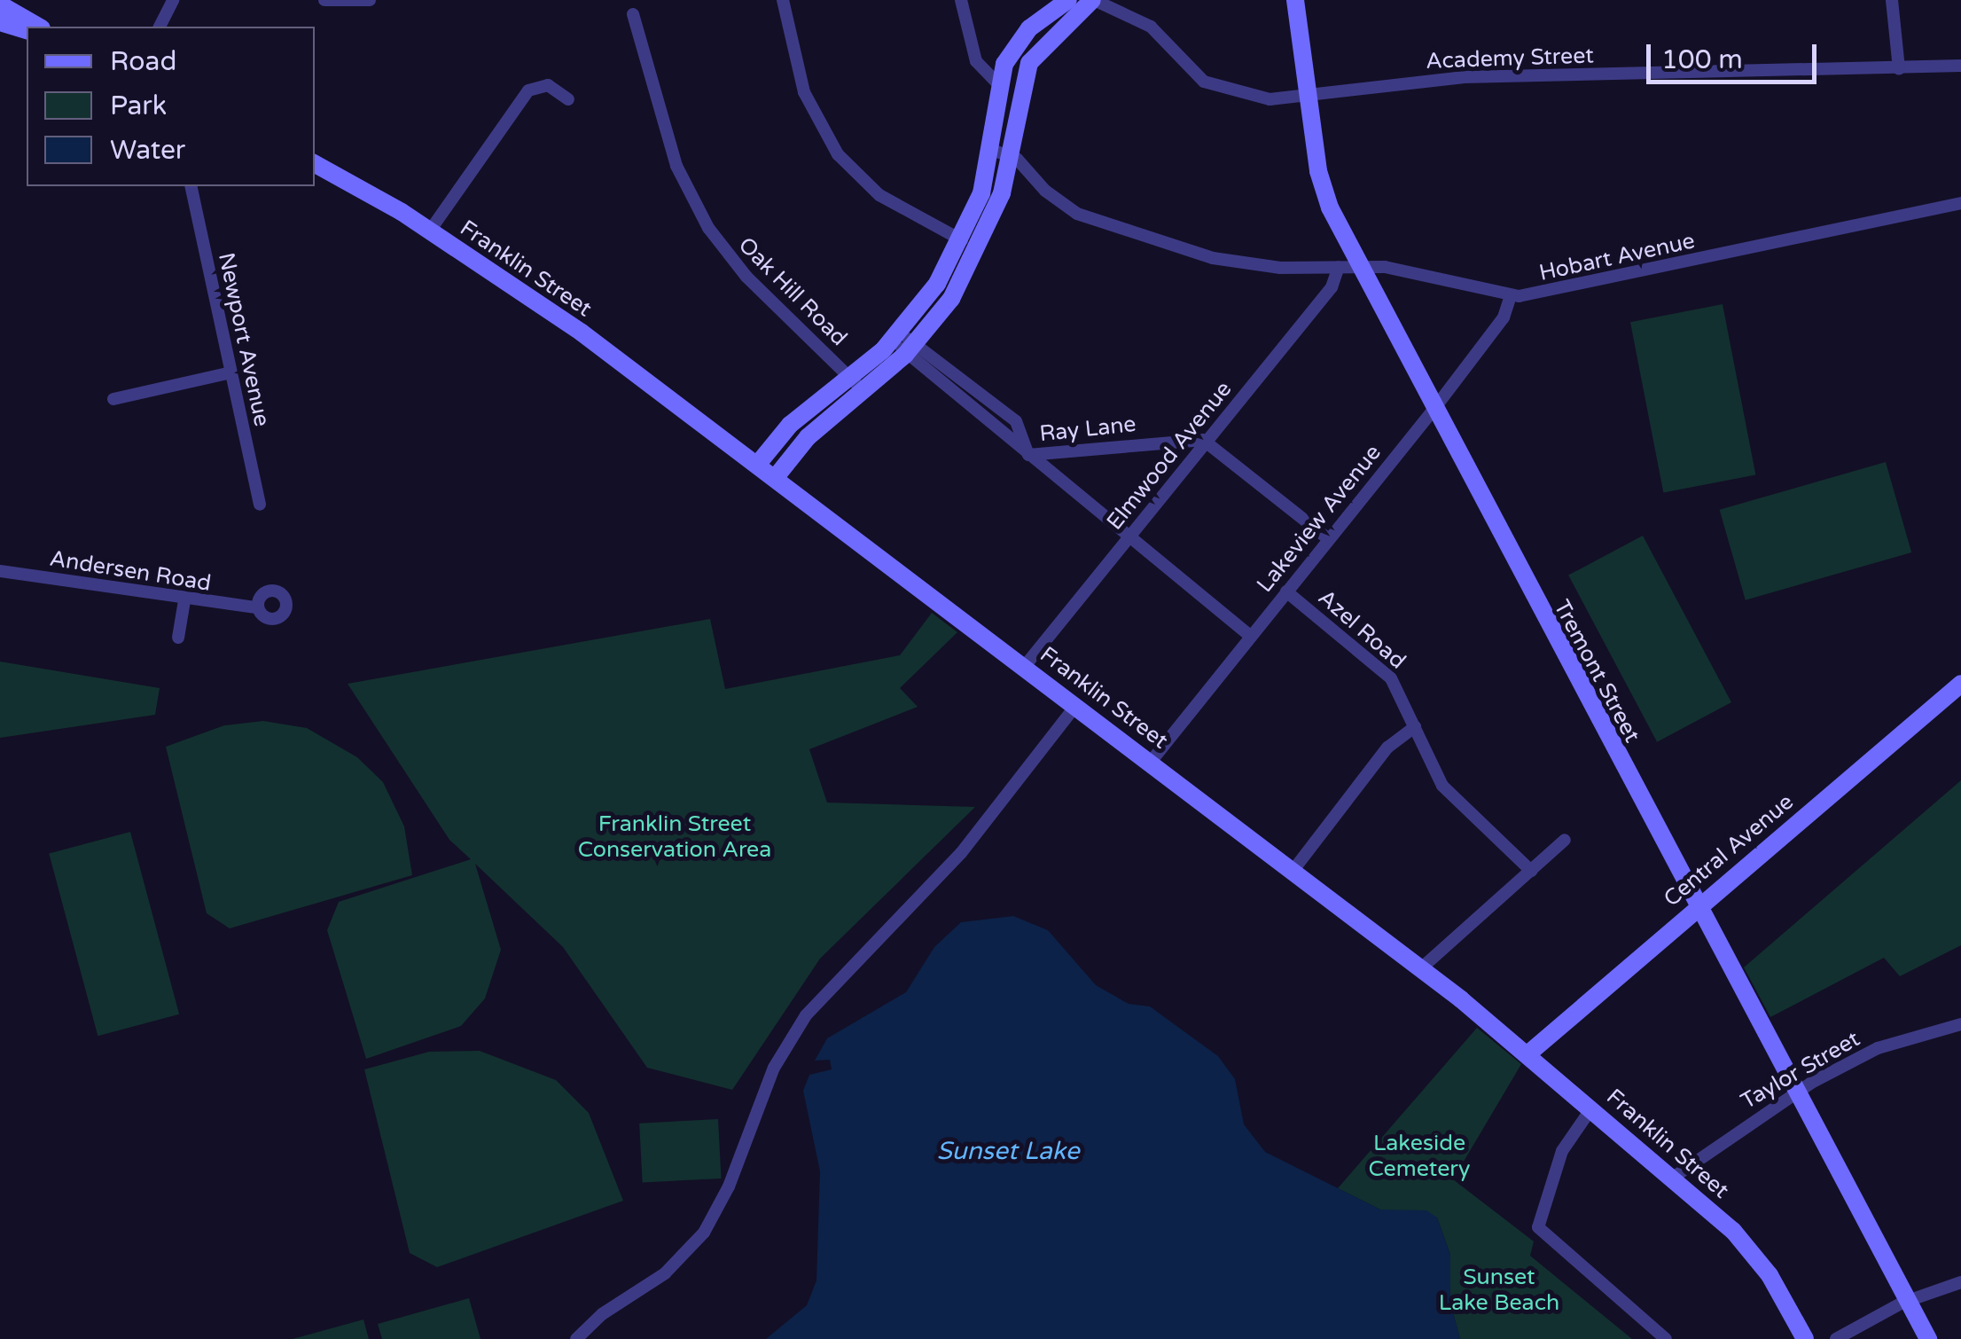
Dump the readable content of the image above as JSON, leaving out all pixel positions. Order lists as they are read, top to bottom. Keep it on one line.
{"streets":{"street":["Academy Street","Hobart Avenue","Franklin Street","Oak Hill Road","Newport Avenue","Ray Lane","Elmwood Avenue","Lakeview Avenue","Andersen Road","Azel Road","Tremont Street","Central Avenue","Taylor Street"]},"crossings":[["Academy Street","Tremont Street"],["Hobart Avenue","Elmwood Avenue"],["Hobart Avenue","Lakeview Avenue"],["Hobart Avenue","Tremont Street"],["Franklin Street","Elmwood Avenue"],["Franklin Street","Lakeview Avenue"],["Franklin Street","Central Avenue"],["Franklin Street","Taylor Street"],["Ray Lane","Elmwood Avenue"],["Lakeview Avenue","Azel Road"],["Lakeview Avenue","Tremont Street"],["Tremont Street","Central Avenue"],["Tremont Street","Taylor Street"]],"water":["Sunset Lake"],"parks":["Franklin Street Conservation Area","Lakeside Cemetery","Sunset Lake Beach"],"legend":["Road","Park","Water"],"scale_bar":"100 m"}
